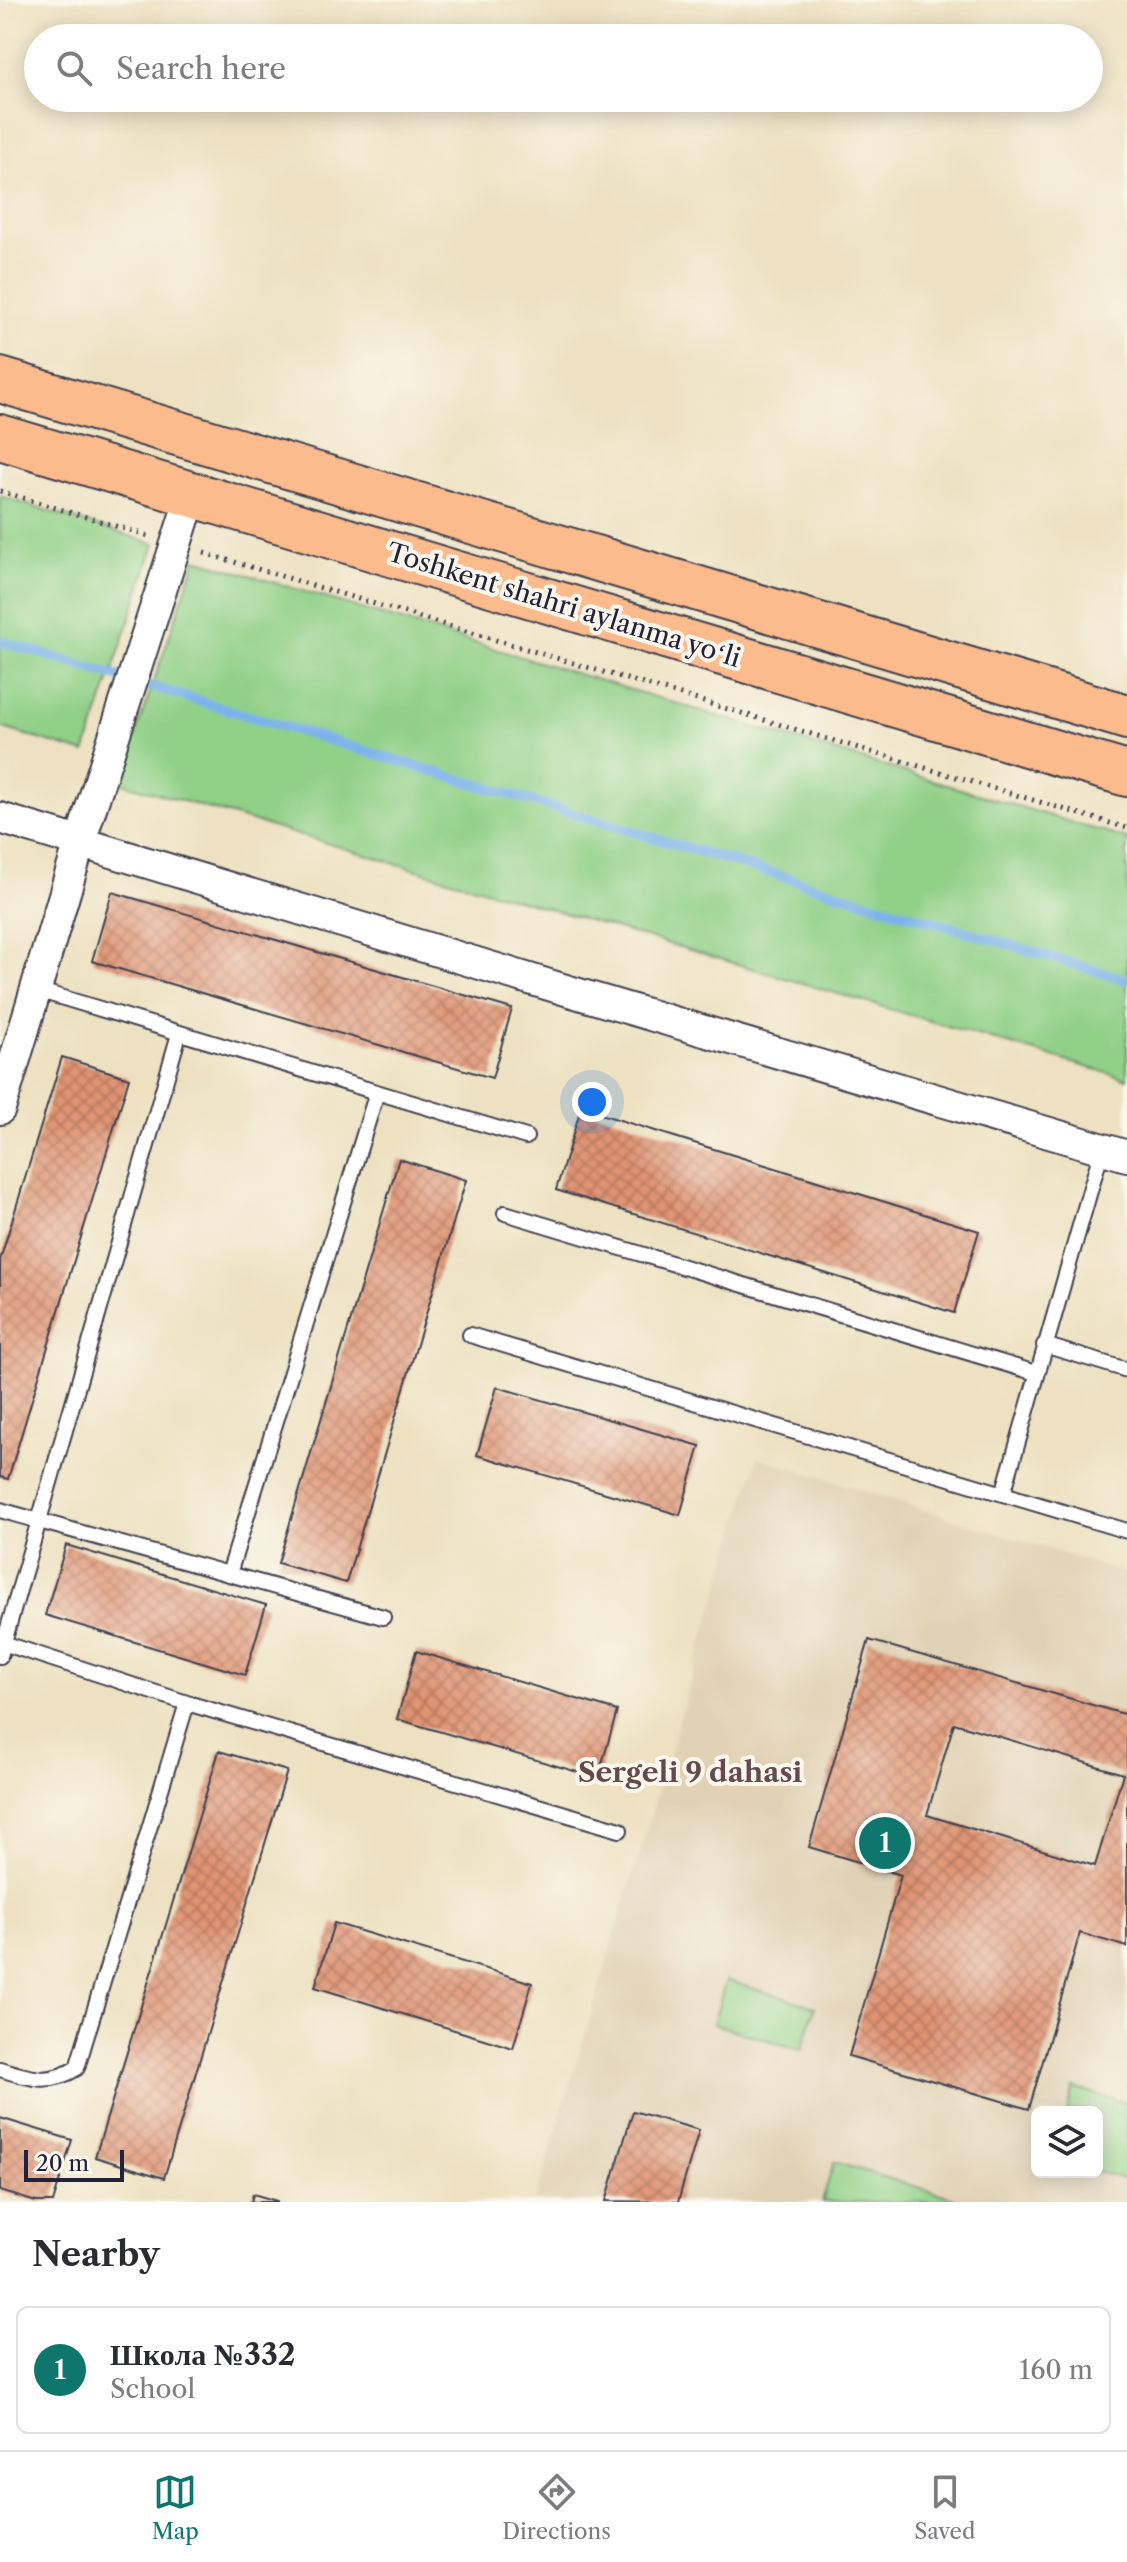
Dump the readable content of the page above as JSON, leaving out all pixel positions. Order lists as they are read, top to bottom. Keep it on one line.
{"streets":{"highway":["Toshkent shahri aylanma yoʻli"]},"districts":["Sergeli 9 dahasi"],"scale_bar":"20 m","page":{"search":"Search here","pins":"1","scale":"20 m","heading":"Nearby","list":[{"mark":"1","name":"Школа №332","note":"School","value":"160 m"}],"nav":["Map","Directions","Saved"]}}
